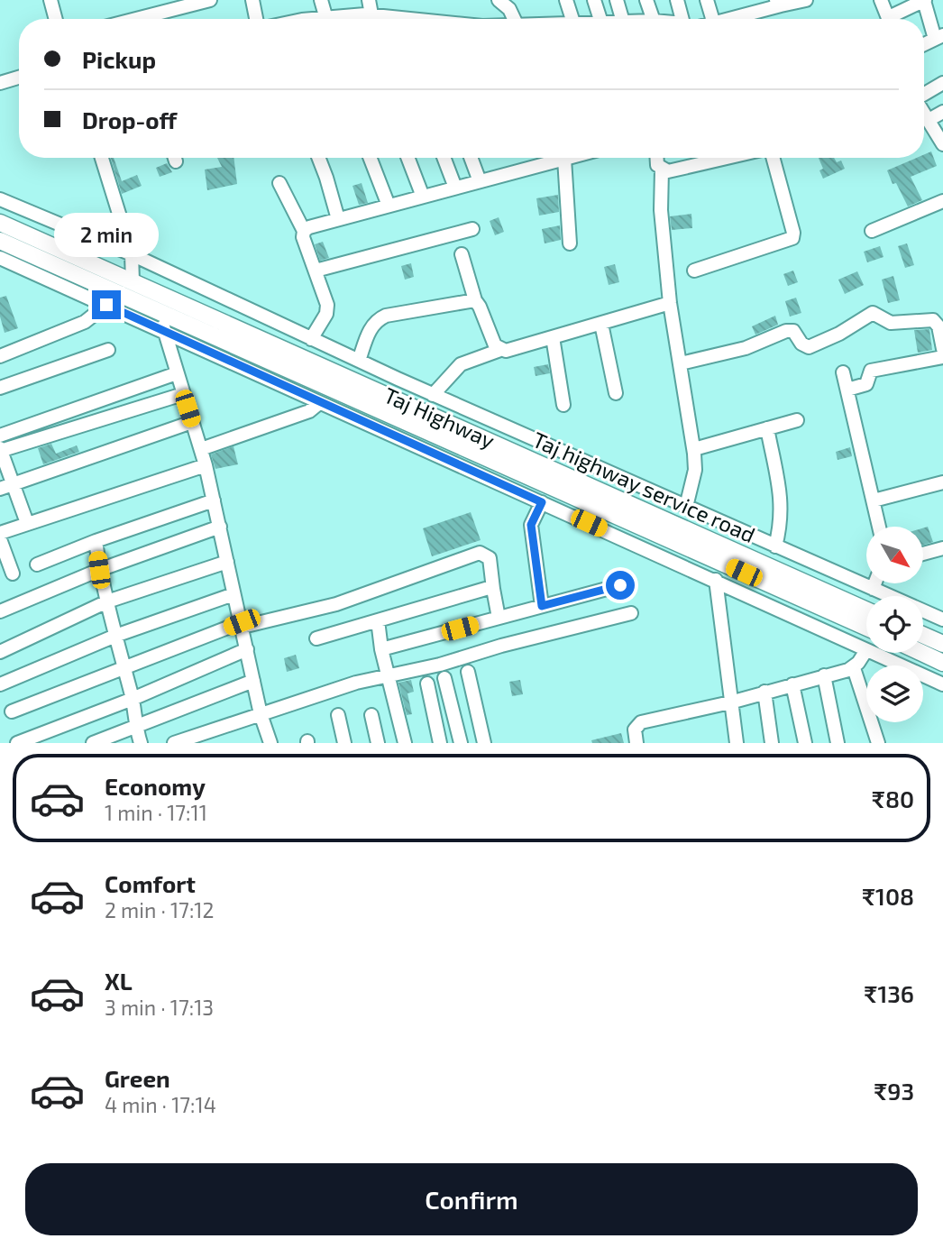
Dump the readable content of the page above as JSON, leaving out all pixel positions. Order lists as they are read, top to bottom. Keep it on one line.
{"streets":{"main road":["Taj Highway"],"street":["Taj highway service road"]},"north":"bottom right","page":{"banner":["Pickup","Drop-off"],"bubble":"2 min","list":[{"name":"Economy","note":"1 min · 17:11","value":"₹80"},{"name":"Comfort","note":"2 min · 17:12","value":"₹108"},{"name":"XL","note":"3 min · 17:13","value":"₹136"},{"name":"Green","note":"4 min · 17:14","value":"₹93"}],"buttons":"Confirm"}}
